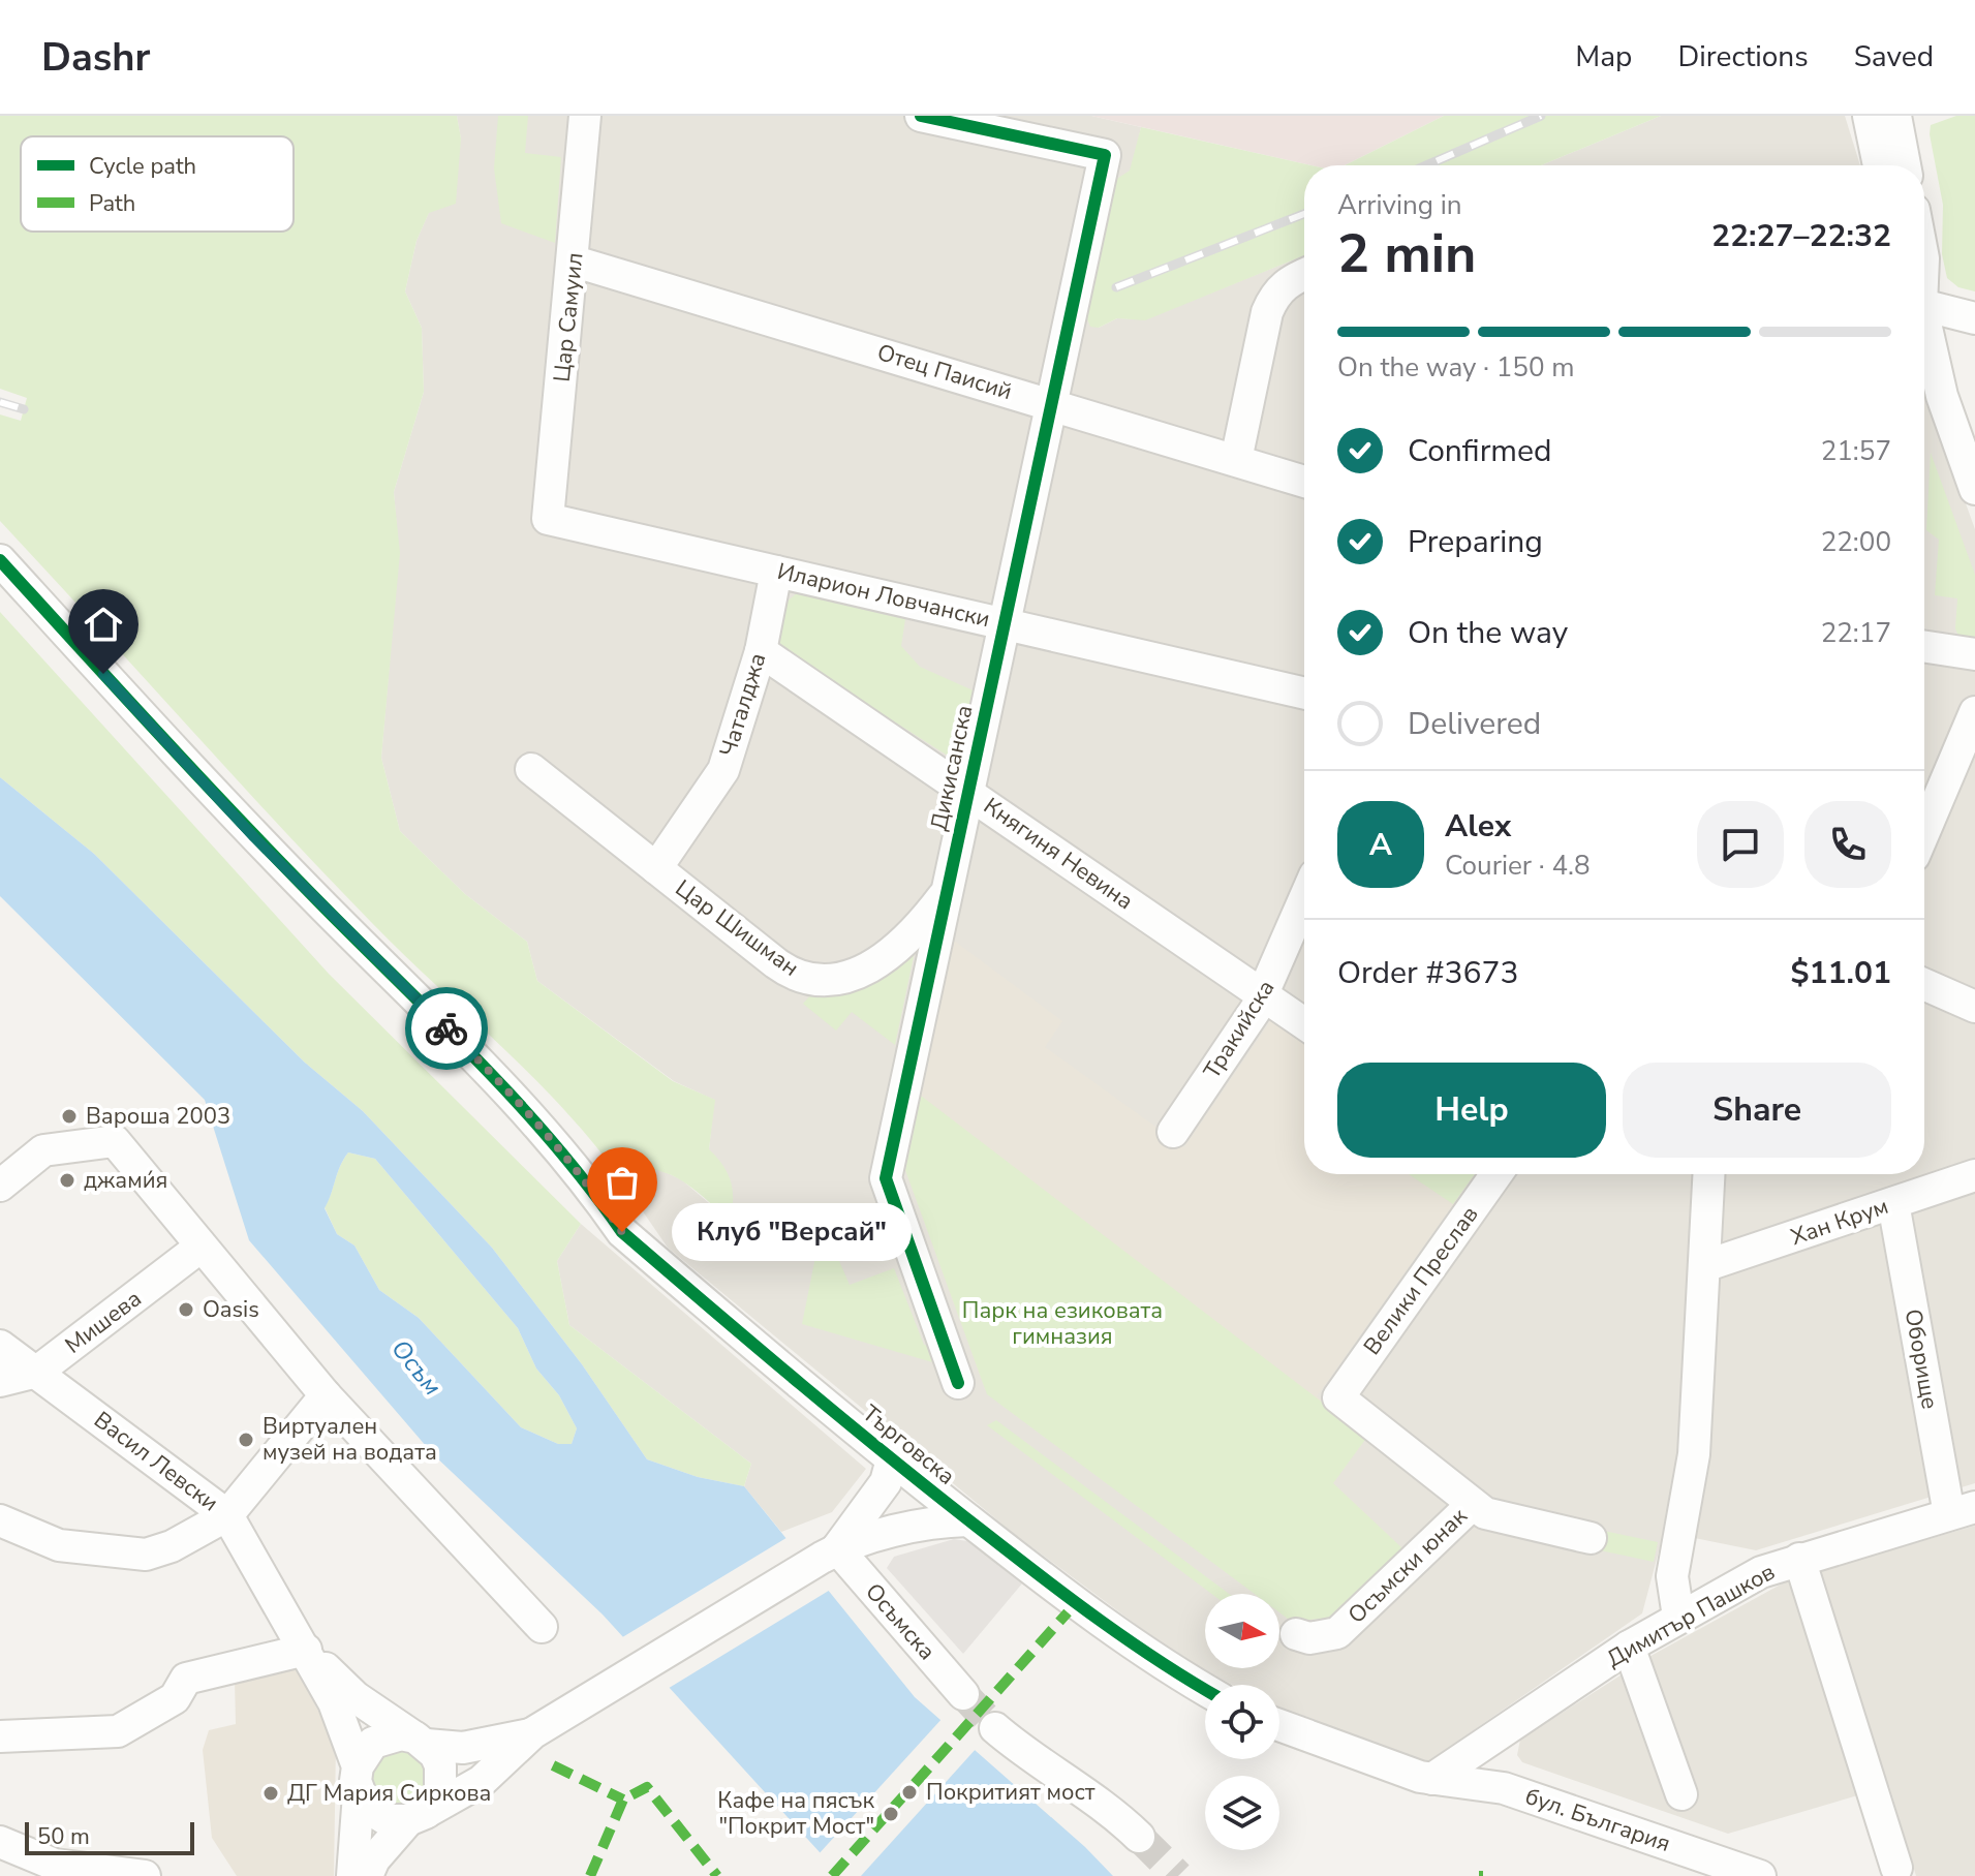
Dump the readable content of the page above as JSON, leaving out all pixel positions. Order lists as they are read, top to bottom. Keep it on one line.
{"streets":{"street":["Цар Самуил","Отец Паисий","Иларион Ловчански","Чаталджа","Дикисанска","Княгиня Невина","Цар Шишман","Тракийска","Хан Крум","Велики Преслав","Мишева","Оборище","Търговска","Васил Левски","Осъмски юнак","Димитър Пашков","Осъмска","бул. България"]},"crossings":[["Цар Самуил","Отец Паисий"],["Цар Самуил","Иларион Ловчански"],["Отец Паисий","Дикисанска"],["Иларион Ловчански","Чаталджа"],["Иларион Ловчански","Дикисанска"],["Чаталджа","Княгиня Невина"],["Чаталджа","Цар Шишман"],["Дикисанска","Княгиня Невина"],["Дикисанска","Цар Шишман"],["Княгиня Невина","Тракийска"],["Хан Крум","Оборище"],["Велики Преслав","Осъмски юнак"],["Мишева","Васил Левски"],["Оборище","Димитър Пашков"],["Димитър Пашков","бул. България"]],"water":["Осъм"],"parks":["Парк на езиковата гимназия"],"places":["Вароша 2003","джами́я","Клуб \"Версай\"","Oasis","Виртуален музей на водата","Покритият мост","ДГ Мария Сиркова","Кафе на пясък \"Покрит Мост\""],"legend":["Cycle path","Path"],"scale_bar":"50 m","north":"right","page":{"header":"Dashr","nav":["Map","Directions","Saved"],"heading":["2 min","Arriving in","22:27–22:32"],"panel":["Alex","Courier · 4.8","Order #3673","$11.01"],"bar":"On the way · 150 m","list":[["Confirmed","21:57"],["Preparing","22:00"],["On the way","22:17"],"Delivered"],"round":"A","buttons":["Help","Share"],"bubble":"Клуб \"Версай\"","scale":"50 m"}}
